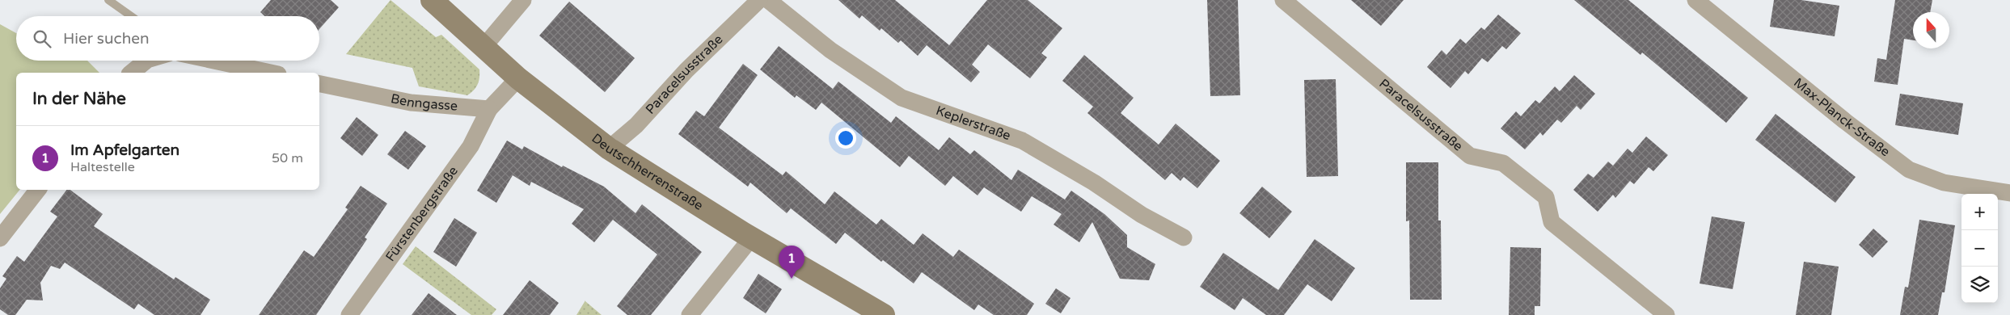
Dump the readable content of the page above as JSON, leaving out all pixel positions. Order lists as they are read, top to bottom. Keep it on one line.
{"streets":{"street":["Paracelsusstraße","Benngasse","Max-Planck-Straße","Keplerstraße","Deutschherrenstraße","Fürstenbergstraße"]},"crossings":[["Paracelsusstraße","Deutschherrenstraße"],["Benngasse","Fürstenbergstraße"]],"north":"top","page":{"search":"Hier suchen","heading":"In der Nähe","list":[{"mark":"1","name":"Im Apfelgarten","note":"Haltestelle","value":"50 m"}],"map_buttons":["+","−"],"pins":"1"}}
